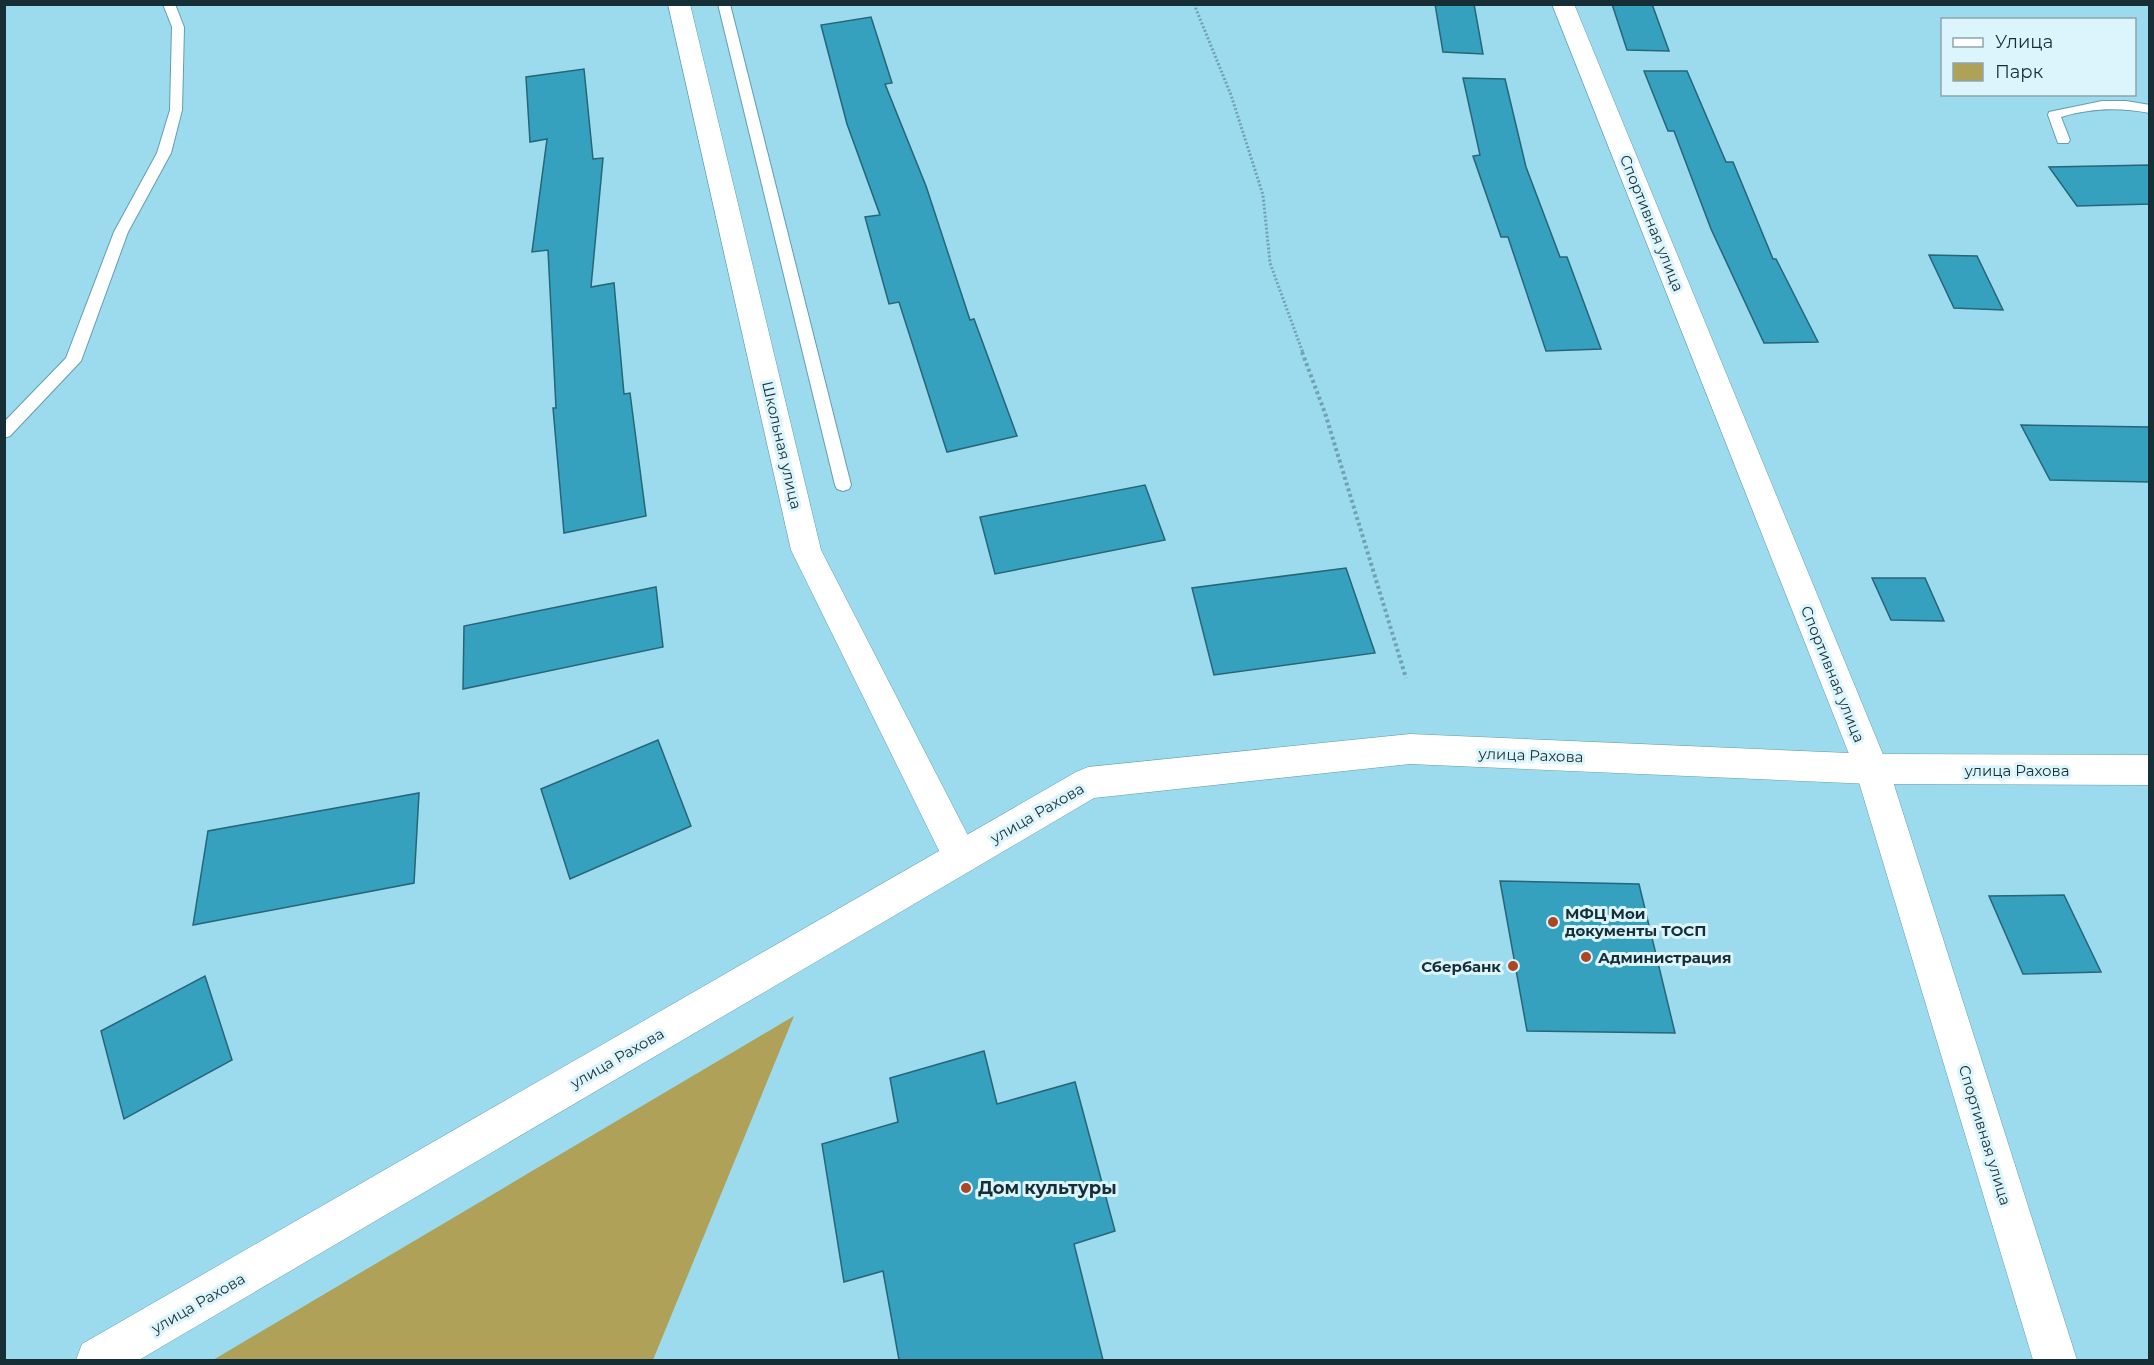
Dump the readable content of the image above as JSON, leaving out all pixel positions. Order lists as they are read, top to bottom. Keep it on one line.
{"streets":{"street":["Спортивная улица","Школьная улица","улица Рахова"]},"crossings":[["Спортивная улица","улица Рахова"],["Школьная улица","улица Рахова"]],"places":["МФЦ Мои документы ТОСП","Администрация","Сбербанк","Дом культуры"],"legend":["Улица","Парк"]}
